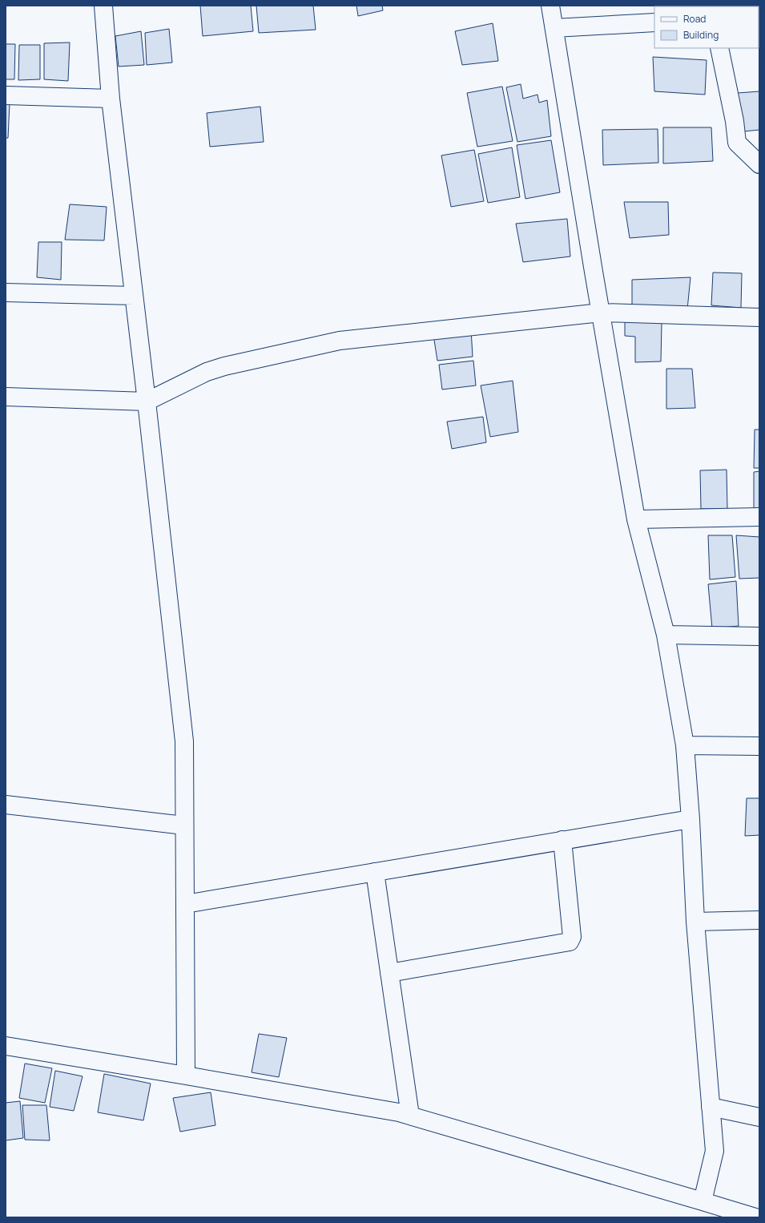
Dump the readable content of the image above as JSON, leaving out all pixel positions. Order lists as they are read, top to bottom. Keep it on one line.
{"legend":["Road","Building"]}
